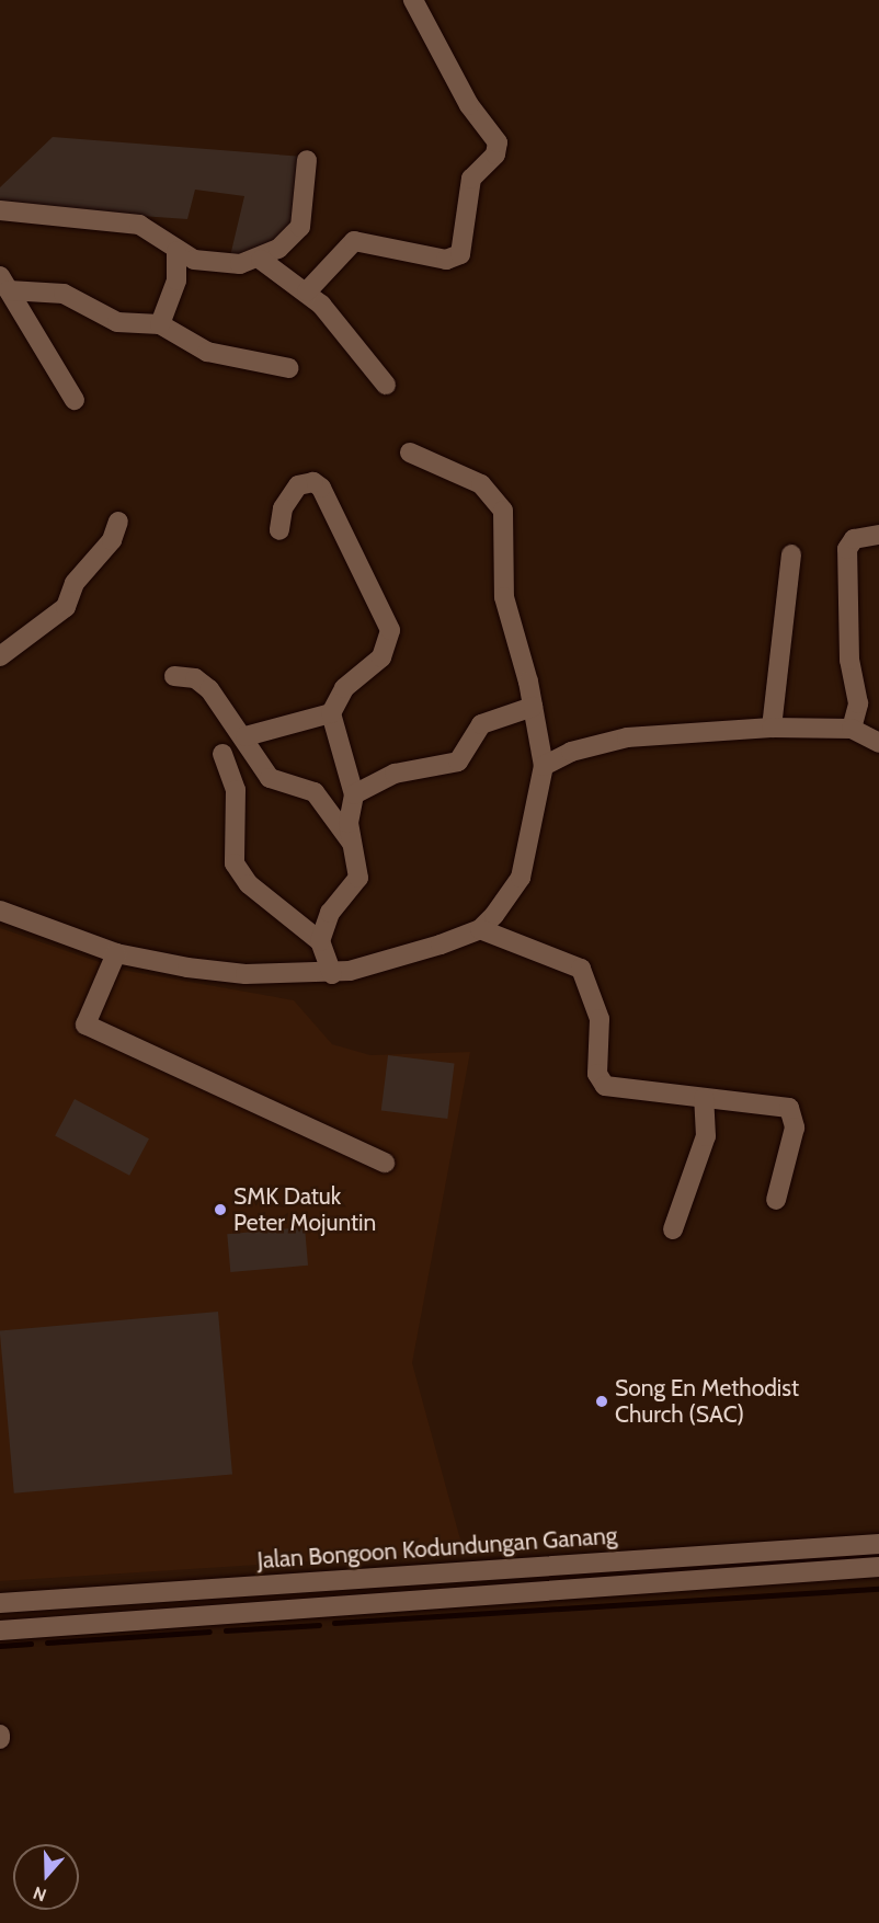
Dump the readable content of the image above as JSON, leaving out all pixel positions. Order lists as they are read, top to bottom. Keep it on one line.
{"streets":{"street":["Jalan Bongoon Kodundungan Ganang"]},"places":["SMK Datuk Peter Mojuntin","Song En Methodist Church (SAC)"],"north":"bottom"}
